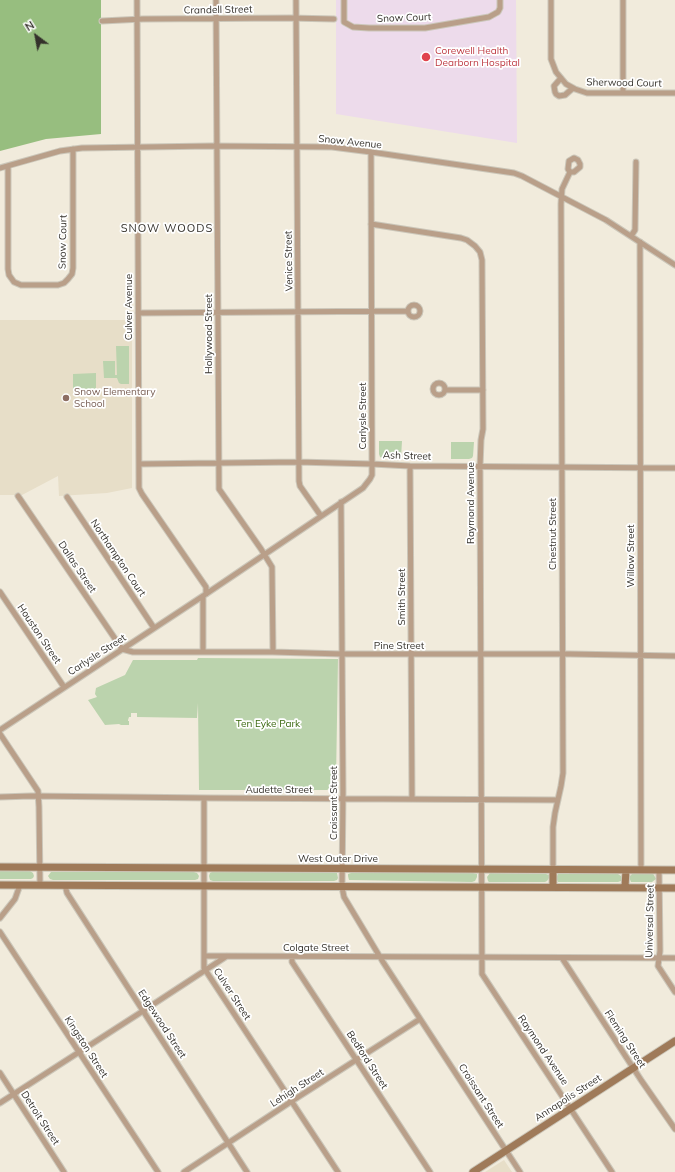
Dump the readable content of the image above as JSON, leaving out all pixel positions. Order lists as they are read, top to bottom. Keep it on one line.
{"streets":{"main road":["West Outer Drive","Annapolis Street"],"street":["Crandell Street","Snow Court","Sherwood Court","Snow Avenue","Venice Street","Culver Avenue","Hollywood Street","Carlysle Street","Ash Street","Raymond Avenue","Chestnut Street","Willow Street","Northampton Court","Dallas Street","Smith Street","Houston Street","Pine Street","Audette Street","Croissant Street","Universal Street","Colgate Street","Culver Street","Edgewood Street","Fleming Street","Kingston Street","Bedford Street","Lehigh Street","Detroit Street"]},"crossings":[["Crandell Street","Venice Street"],["Crandell Street","Culver Avenue"],["Crandell Street","Hollywood Street"],["Snow Court","Snow Avenue"],["Snow Avenue","Venice Street"],["Snow Avenue","Culver Avenue"],["Snow Avenue","Hollywood Street"],["Snow Avenue","Carlysle Street"],["Snow Avenue","Chestnut Street"],["Snow Avenue","Willow Street"],["Venice Street","Carlysle Street"],["Venice Street","Ash Street"],["Culver Avenue","Carlysle Street"],["Culver Avenue","Ash Street"],["Culver Avenue","Pine Street"],["Hollywood Street","Carlysle Street"],["Hollywood Street","Ash Street"],["Hollywood Street","Pine Street"],["Carlysle Street","Ash Street"],["Carlysle Street","Raymond Avenue"],["Carlysle Street","Northampton Court"],["Carlysle Street","Dallas Street"],["Carlysle Street","Houston Street"],["Carlysle Street","Pine Street"],["Carlysle Street","Croissant Street"],["Ash Street","Raymond Avenue"],["Ash Street","Chestnut Street"],["Ash Street","Willow Street"],["Ash Street","Smith Street"],["Raymond Avenue","Pine Street"],["Raymond Avenue","Audette Street"],["Raymond Avenue","West Outer Drive"],["Raymond Avenue","Colgate Street"],["Raymond Avenue","Annapolis Street"],["Chestnut Street","Pine Street"],["Chestnut Street","Audette Street"],["Chestnut Street","West Outer Drive"],["Willow Street","Pine Street"],["Willow Street","West Outer Drive"],["Dallas Street","Pine Street"],["Smith Street","Pine Street"],["Smith Street","Audette Street"],["Pine Street","Croissant Street"],["Audette Street","Croissant Street"],["Audette Street","Culver Street"],["Croissant Street","West Outer Drive"],["Croissant Street","Colgate Street"],["Croissant Street","Lehigh Street"],["Croissant Street","Annapolis Street"],["West Outer Drive","Universal Street"],["West Outer Drive","Culver Street"],["Universal Street","Colgate Street"],["Colgate Street","Culver Street"],["Colgate Street","Fleming Street"],["Colgate Street","Bedford Street"],["Culver Street","Lehigh Street"],["Edgewood Street","Lehigh Street"],["Fleming Street","Annapolis Street"],["Bedford Street","Lehigh Street"]],"districts":["SNOW WOODS"],"parks":["Ten Eyke Park"],"places":["Corewell Health Dearborn Hospital","Snow Elementary School"],"north":"top left"}
